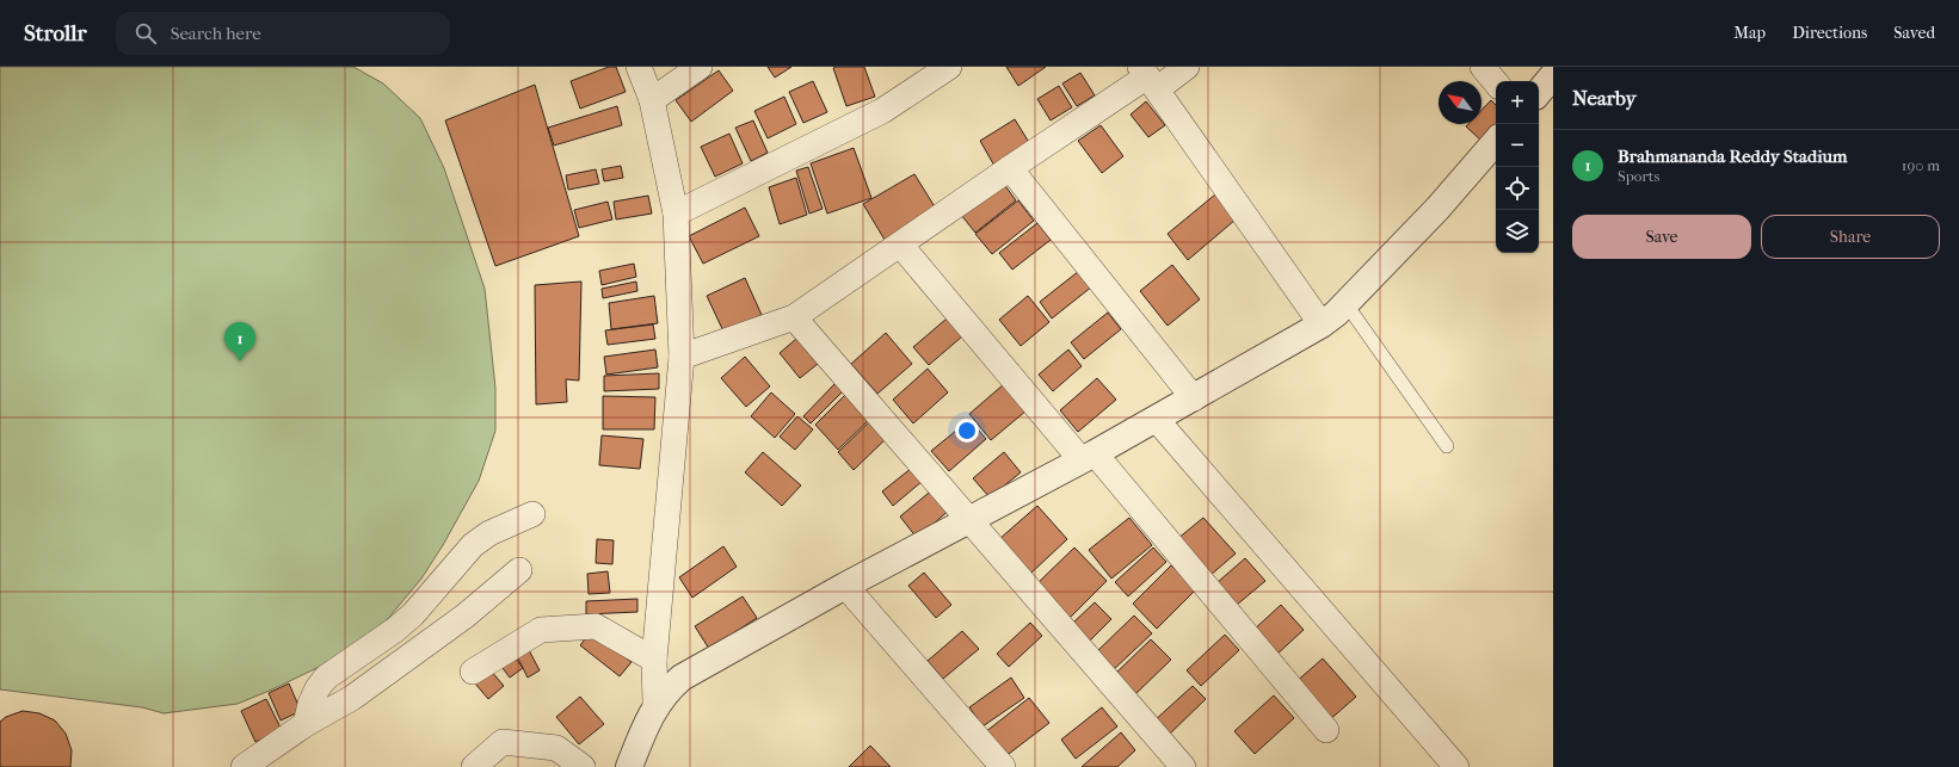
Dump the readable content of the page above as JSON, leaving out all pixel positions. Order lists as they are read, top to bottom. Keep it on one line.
{"north":"top left","page":{"header":"Strollr","search":"Search here","nav":["Map","Directions","Saved"],"heading":"Nearby","map_buttons":["+","−"],"list":[{"mark":"1","name":"Brahmananda Reddy Stadium","note":"Sports","value":"190 m"}],"buttons":["Save","Share"],"pins":"1"}}
